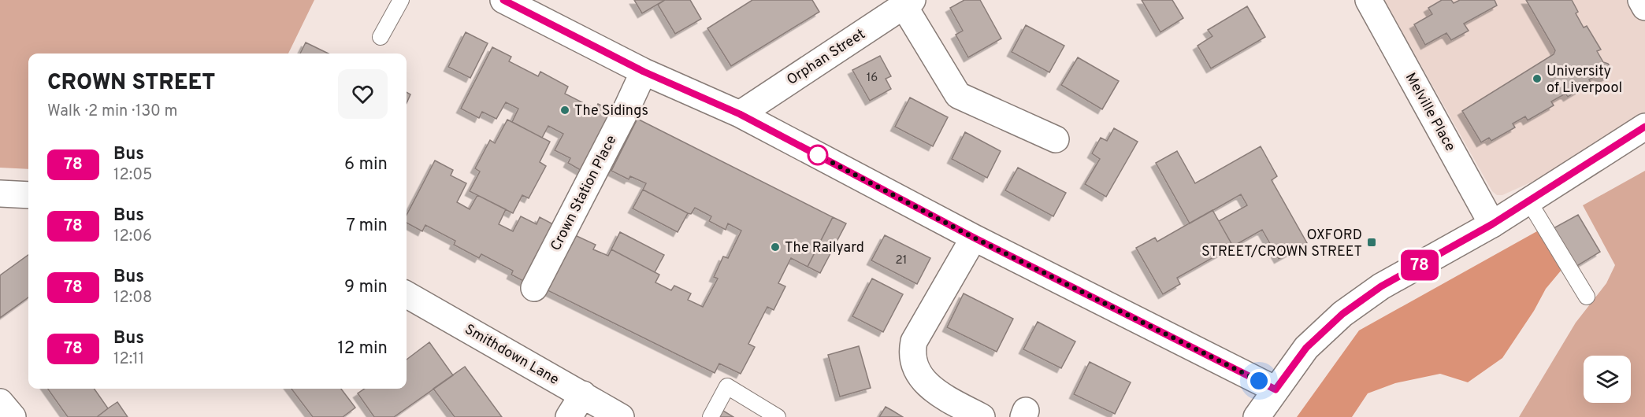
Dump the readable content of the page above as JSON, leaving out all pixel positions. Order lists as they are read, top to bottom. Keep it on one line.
{"streets":{"street":["Orphan Street","Melville Place","Crown Station Place","Smithdown Lane"]},"places":{"other":["University of Liverpool","The Sidings","The Railyard"],"transit":["OXFORD STREET/CROWN STREET"]},"lines":["bus line 78"],"house_numbers":["16","21"],"page":{"on_map":"78","heading":["CROWN STREET","Walk · 2 min · 130 m"],"list":[{"mark":"78","name":"Bus","note":"12:05","value":"6 min"},{"mark":"78","name":"Bus","note":"12:06","value":"7 min"},{"mark":"78","name":"Bus","note":"12:08","value":"9 min"},{"mark":"78","name":"Bus","note":"12:11","value":"12 min"}]}}
